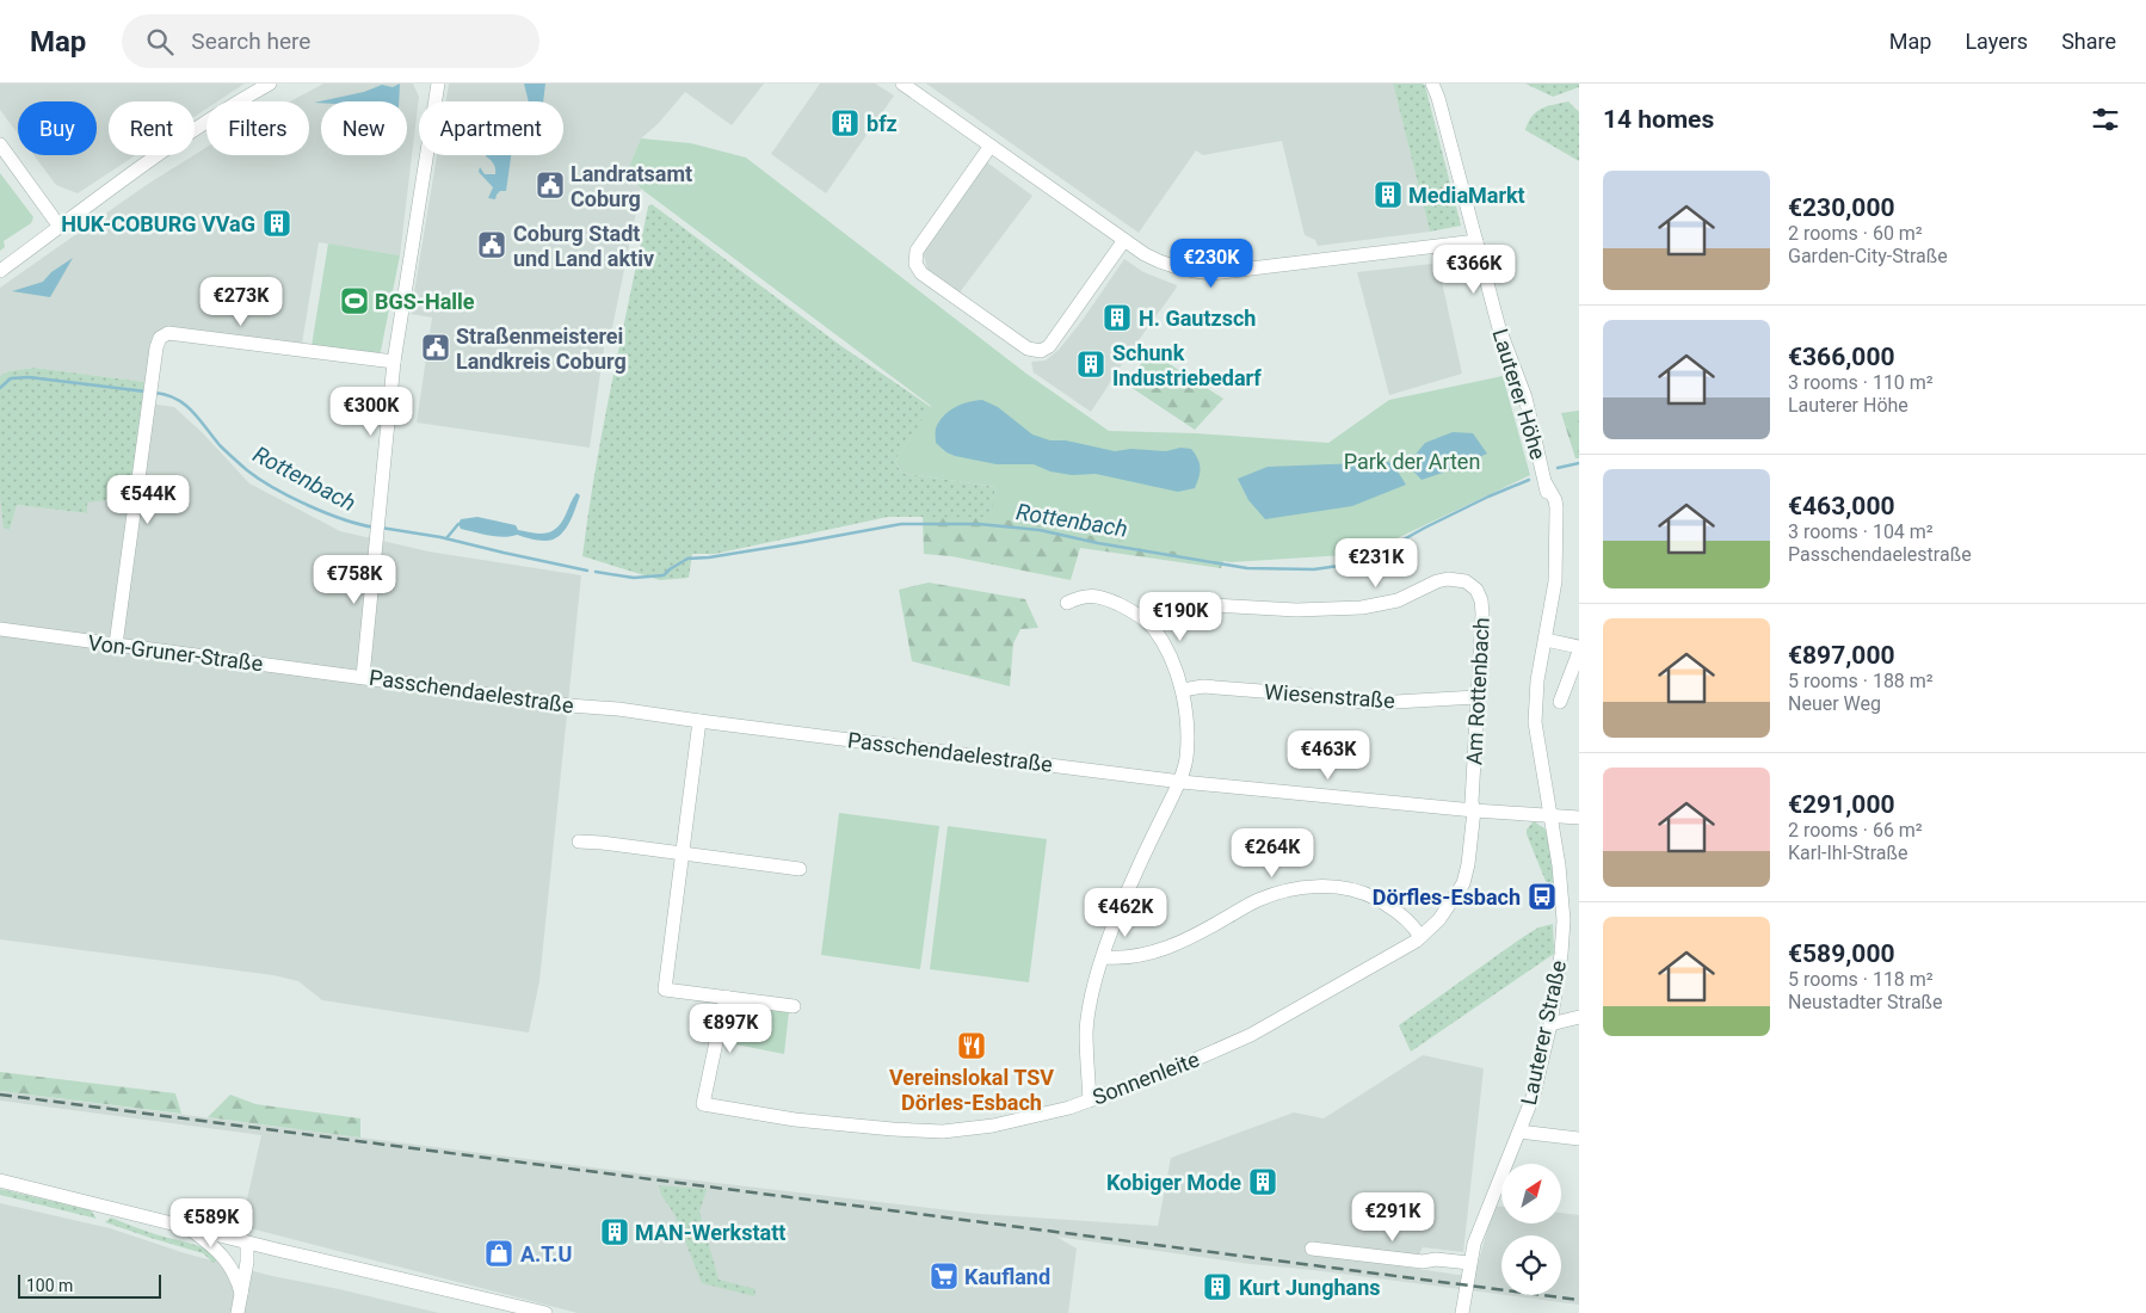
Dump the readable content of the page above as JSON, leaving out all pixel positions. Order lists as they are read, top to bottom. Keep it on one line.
{"streets":{"street":["Lauterer Höhe","Von-Gruner-Straße","Passchendaelestraße","Am Rottenbach","Wiesenstraße","Lauterer Straße","Sonnenleite"]},"crossings":[["Lauterer Höhe","Lauterer Straße"],["Von-Gruner-Straße","Passchendaelestraße"],["Passchendaelestraße","Am Rottenbach"],["Passchendaelestraße","Lauterer Straße"],["Passchendaelestraße","Sonnenleite"],["Am Rottenbach","Wiesenstraße"],["Am Rottenbach","Sonnenleite"]],"water":["Rottenbach"],"parks":["Park der Arten"],"places":{"building":["bfz","MediaMarkt","HUK-COBURG VVaG","H. Gautzsch","Schunk Industriebedarf","Kobiger Mode","MAN-Werkstatt","Kurt Junghans"],"public building":["Landratsamt Coburg","Coburg Stadt und Land aktiv","Straßenmeisterei Landkreis Coburg"],"sports":["BGS-Halle"],"bus stop":["Dörfles-Esbach"],"restaurant":["Vereinslokal TSV Dörles-Esbach"],"shop":["A.T.U"],"supermarket":["Kaufland"]},"scale_bar":"100 m","north":"top right","page":{"header":"Map","search":"Search here","nav":["Map","Layers","Share"],"heading":"14 homes","chip":["Buy","Rent","Filters","New","Apartment"],"list":[{"name":"€230,000","note":"2 rooms · 60 m² · Garden-City-Straße"},{"name":"€366,000","note":"3 rooms · 110 m² · Lauterer Höhe"},{"name":"€463,000","note":"3 rooms · 104 m² · Passchendaelestraße"},{"name":"€897,000","note":"5 rooms · 188 m² · Neuer Weg"},{"name":"€291,000","note":"2 rooms · 66 m² · Karl-Ihl-Straße"},{"name":"€589,000","note":"5 rooms · 118 m² · Neustadter Straße"}],"price":["€230K","€366K","€273K","€300K","€544K","€231K","€758K","€190K","€463K","€264K","€462K","€897K","€291K","€589K"],"scale":"100 m"}}
